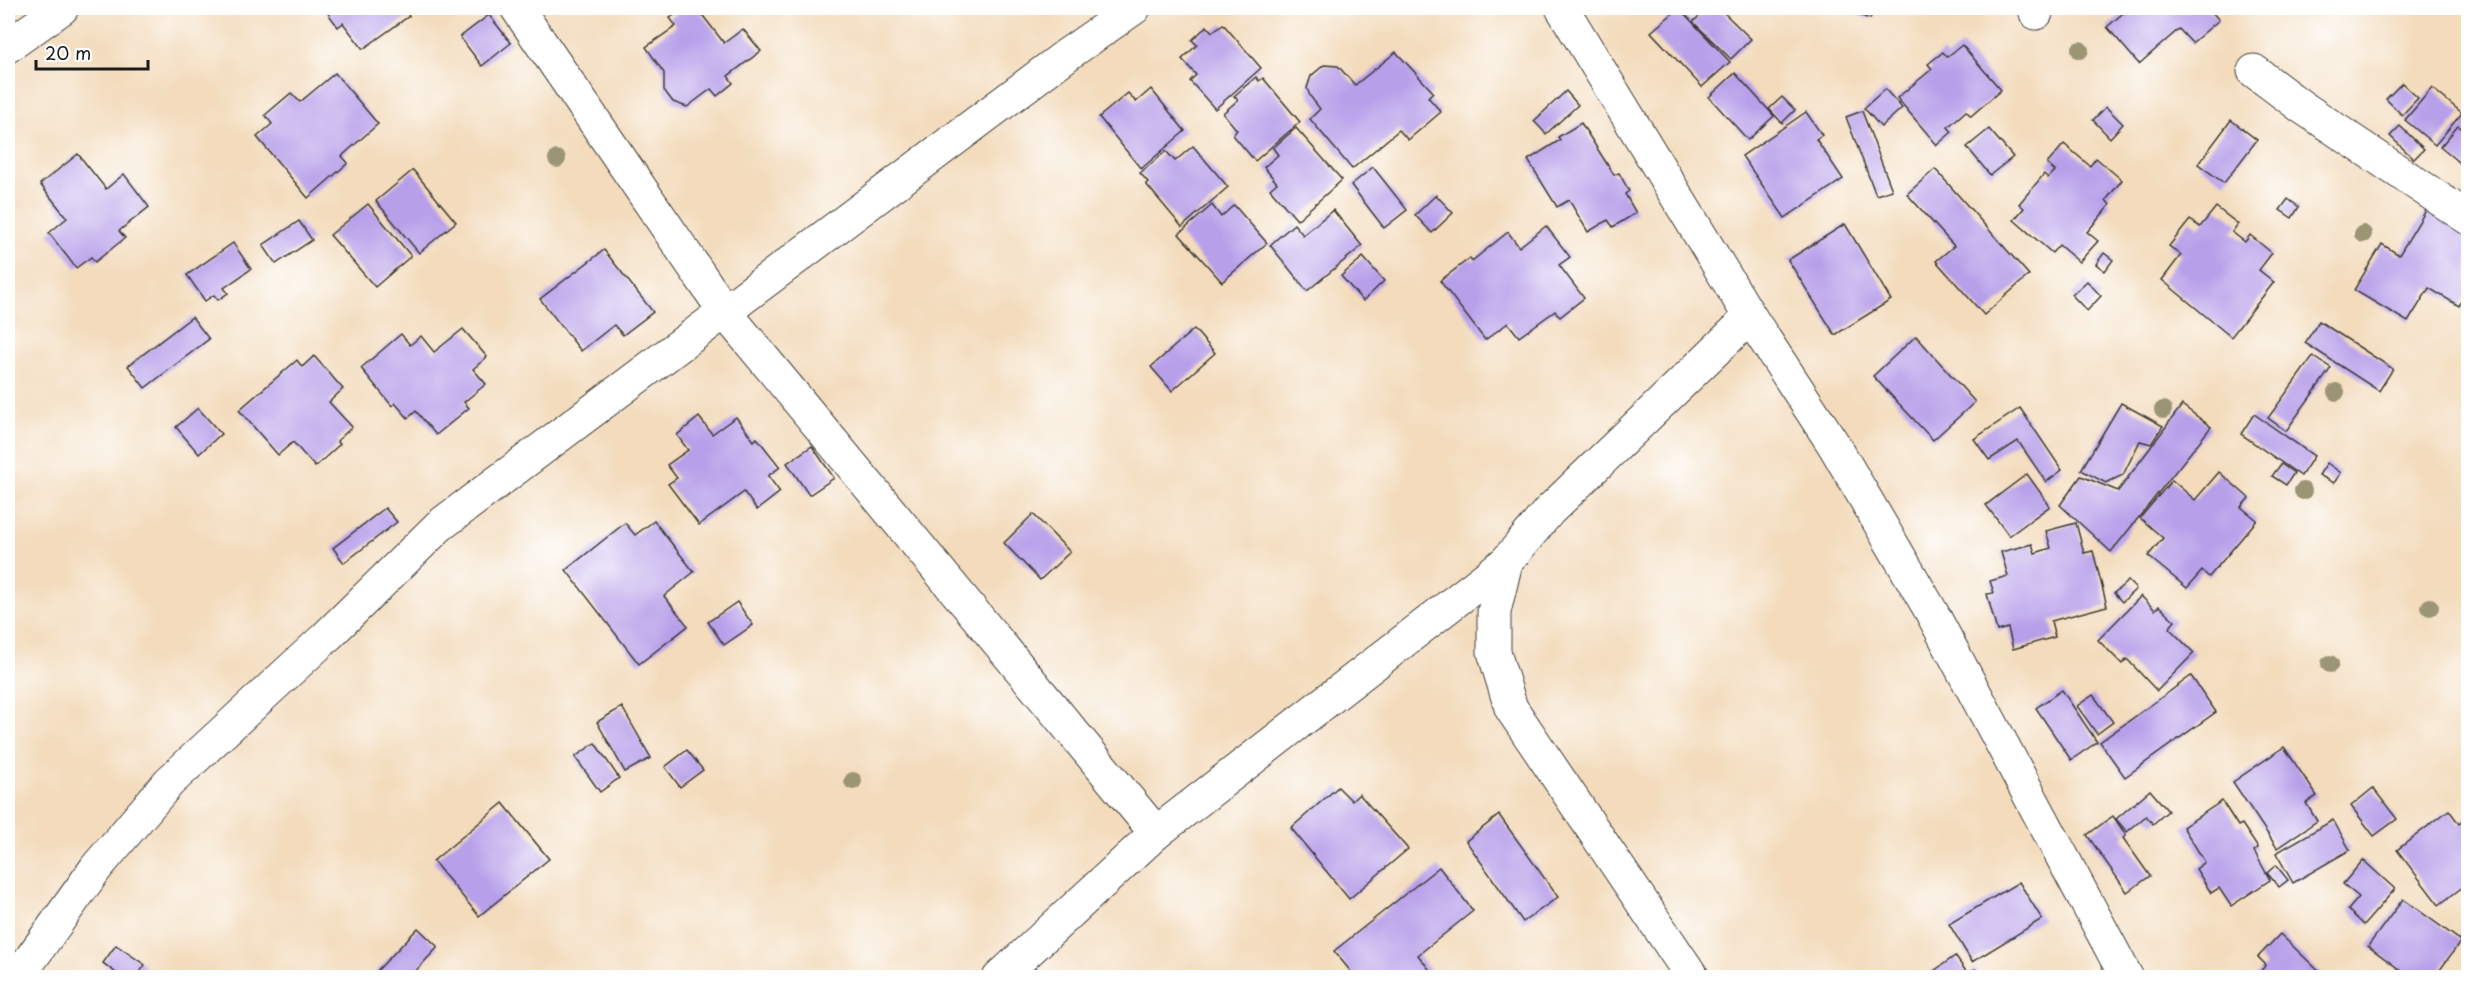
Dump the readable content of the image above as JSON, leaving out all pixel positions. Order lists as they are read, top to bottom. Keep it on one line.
{"scale_bar":"20 m"}
